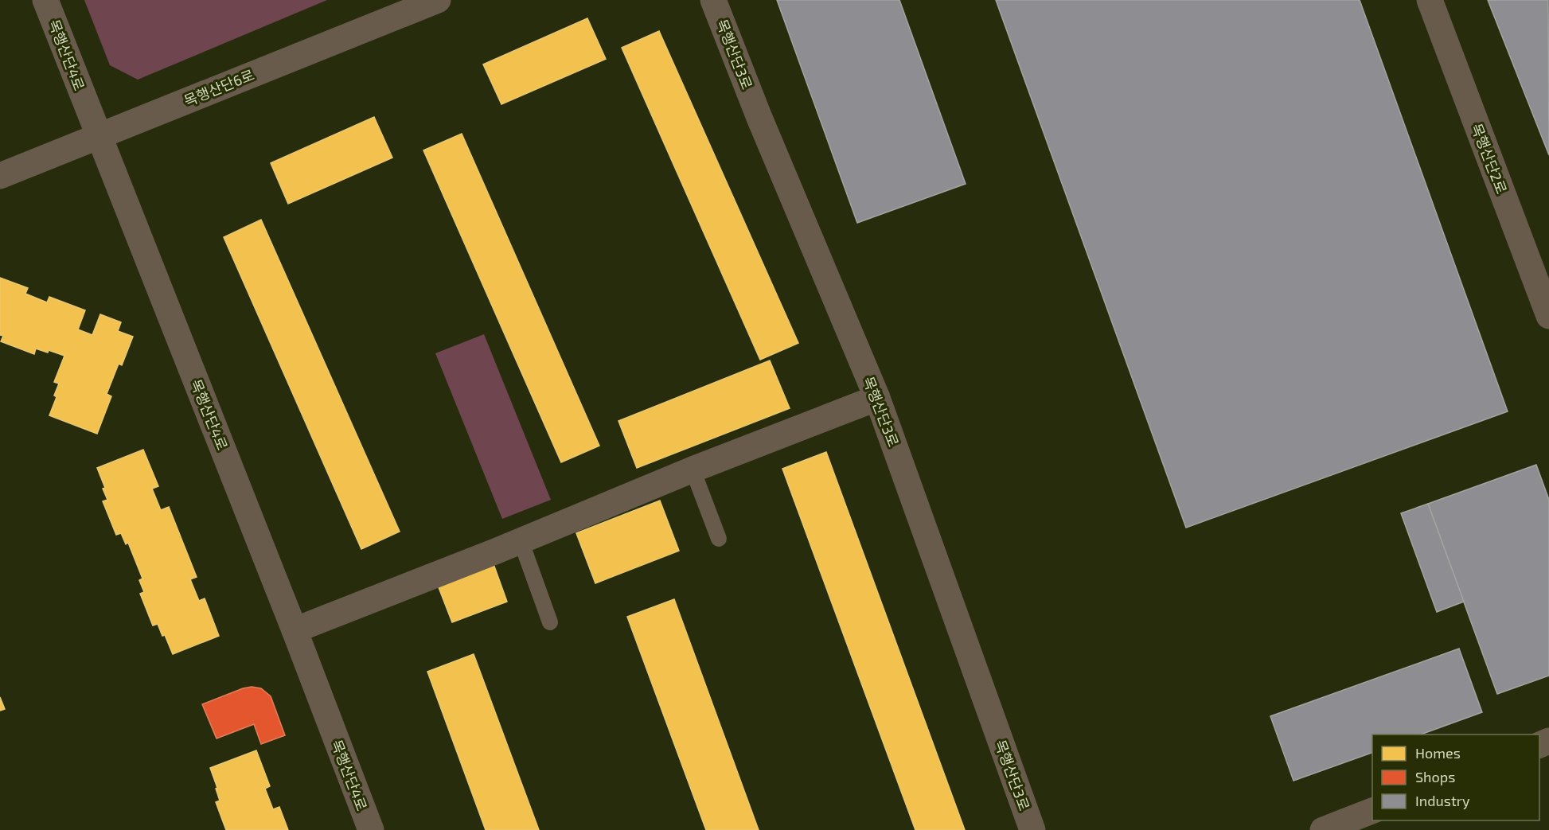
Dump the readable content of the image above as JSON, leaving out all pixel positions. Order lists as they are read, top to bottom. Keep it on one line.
{"streets":{"street":["목행산단3로","목행산단4로","목행산단6로","목행산단2로"]},"crossings":[["목행산단4로","목행산단6로"]],"legend":["Homes","Shops","Industry"]}
